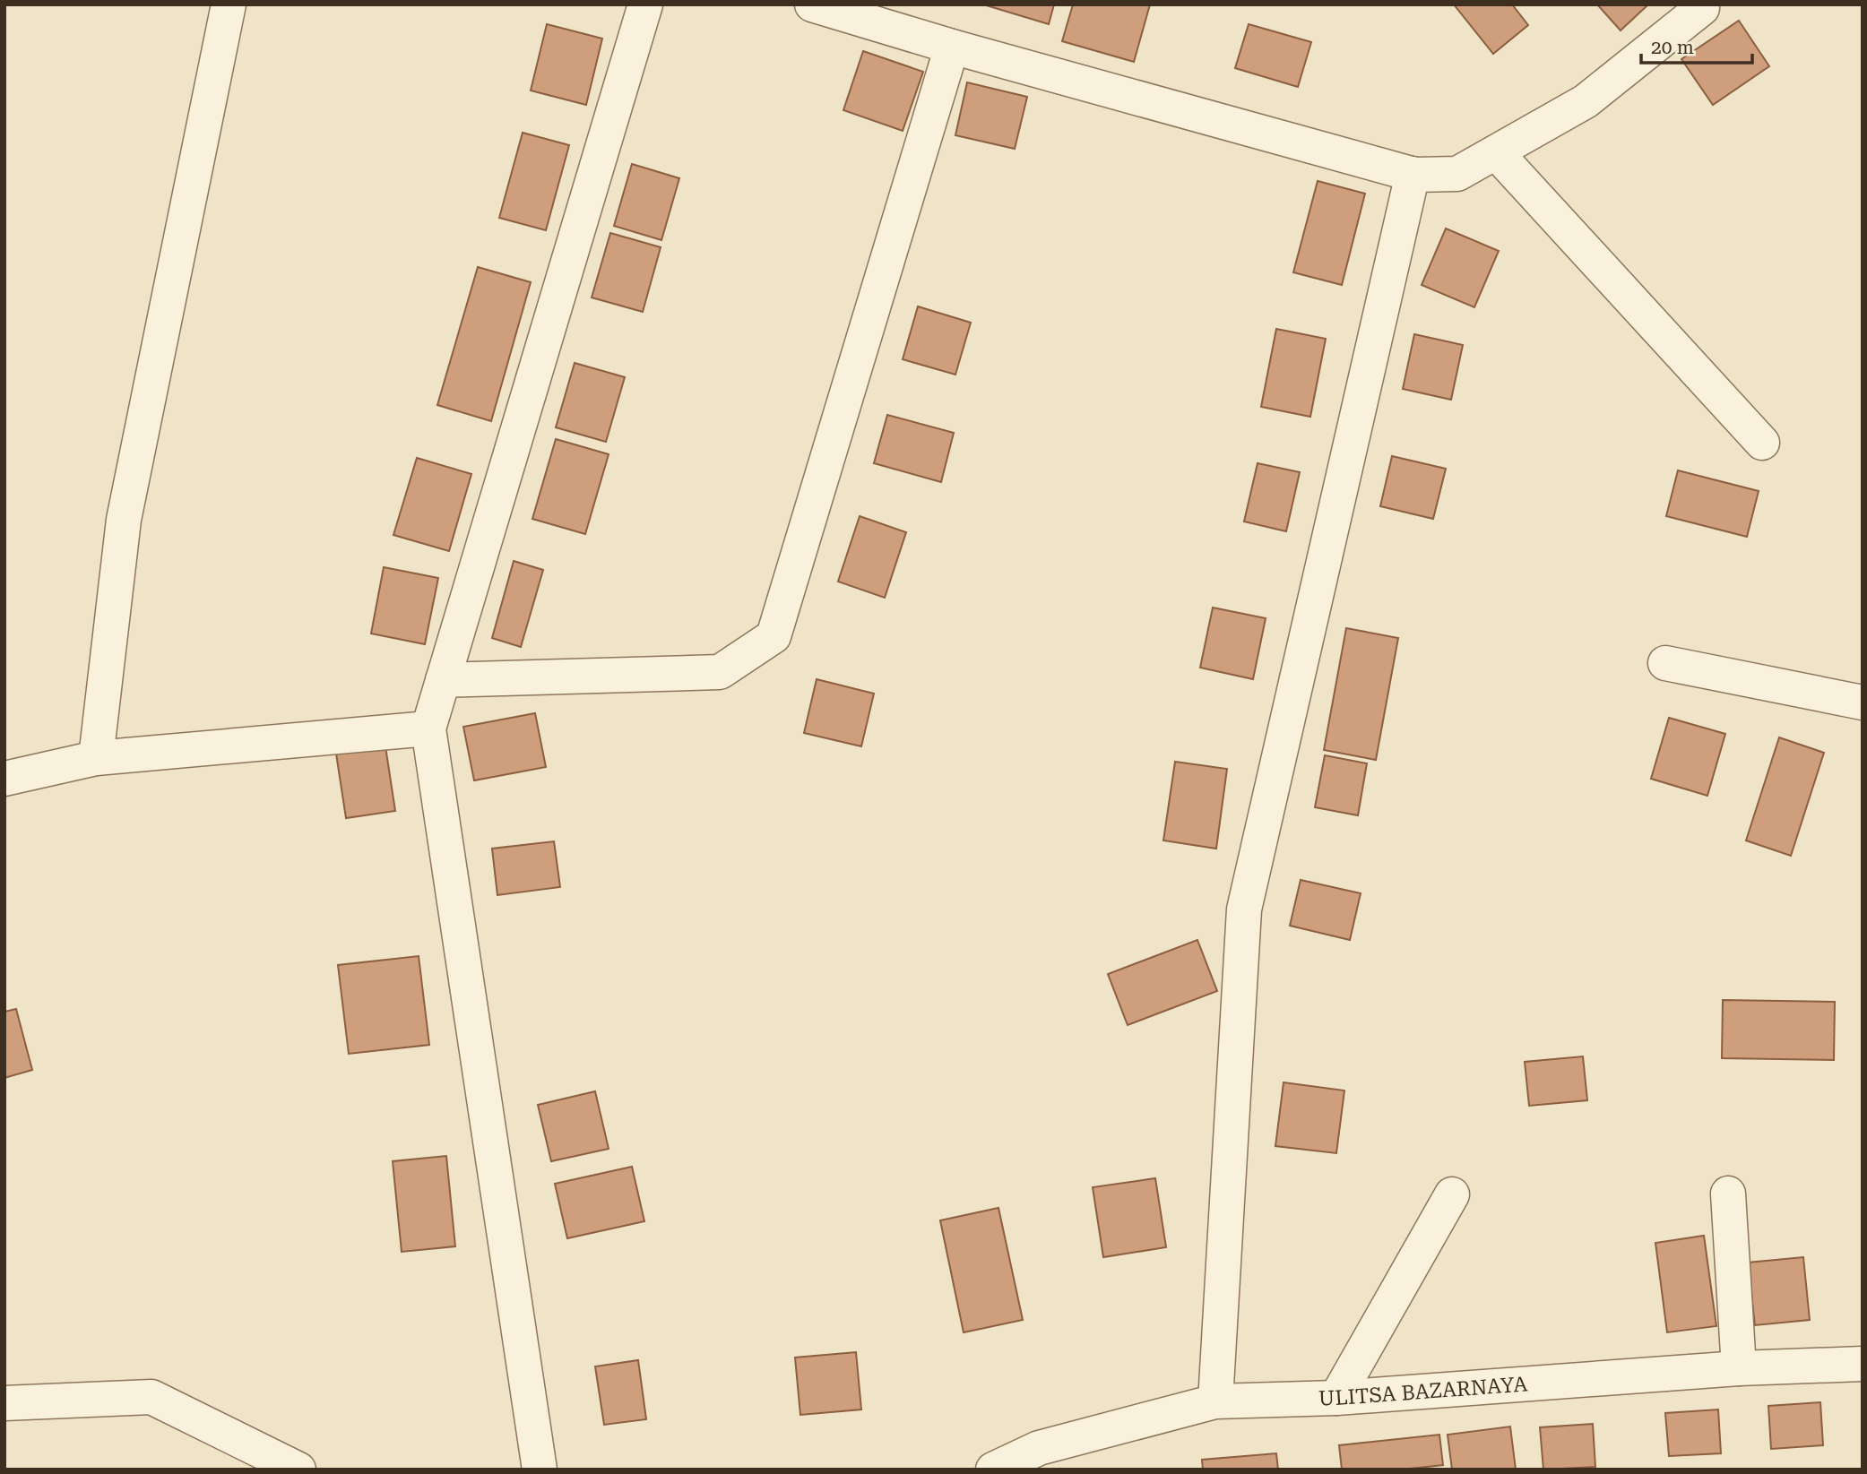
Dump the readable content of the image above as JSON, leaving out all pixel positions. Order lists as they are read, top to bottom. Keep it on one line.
{"streets":{"street":["ULITSA BAZARNAYA"]},"scale_bar":"20 m"}
